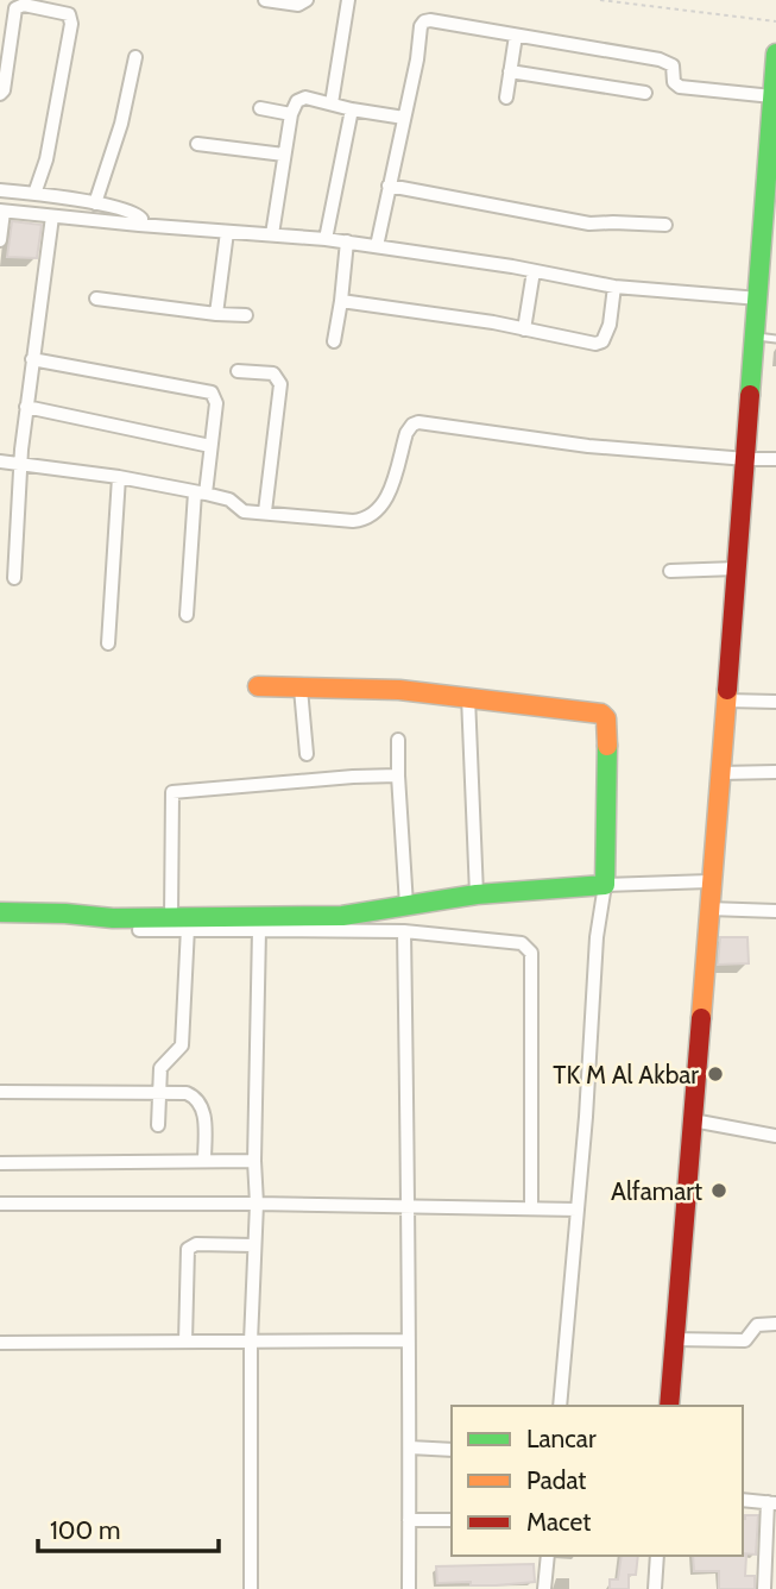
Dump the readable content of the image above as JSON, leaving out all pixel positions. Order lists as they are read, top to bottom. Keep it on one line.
{"places":["TK M Al Akbar","Alfamart"],"legend":["Lancar","Padat","Macet"],"scale_bar":"100 m"}
